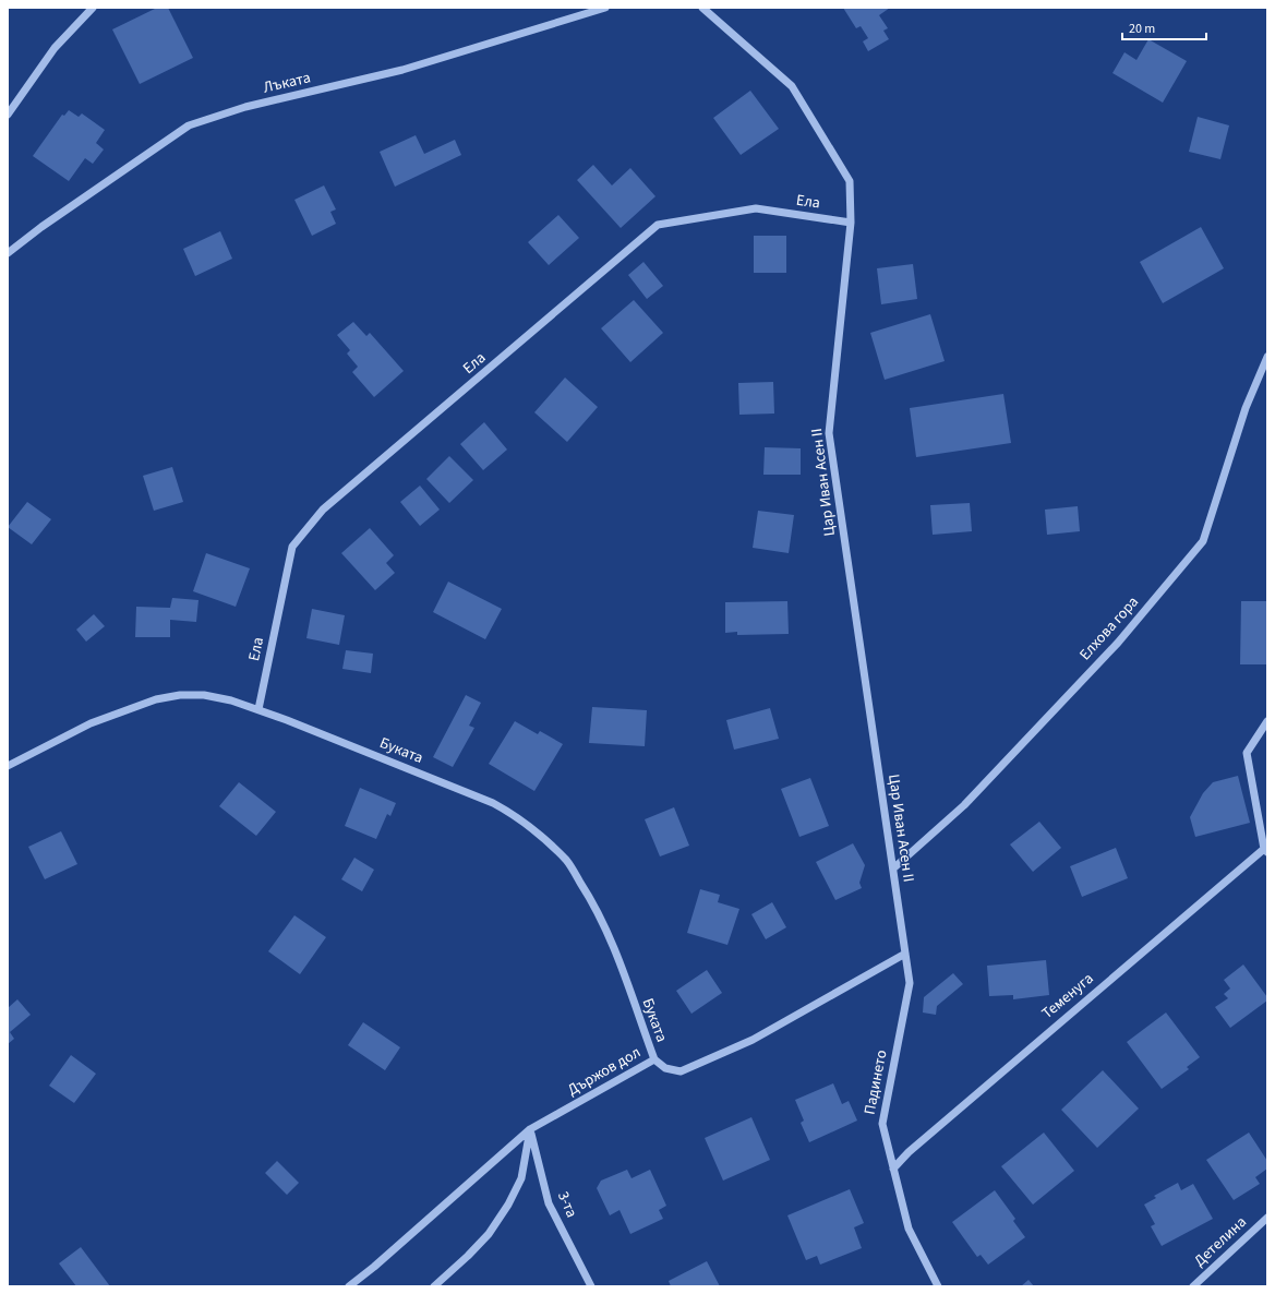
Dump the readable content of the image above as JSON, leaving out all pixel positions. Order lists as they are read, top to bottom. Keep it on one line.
{"streets":{"street":["Лъката","Ела","Цар Иван Асен II","Елхова гора","Буката","Теменуга","Държов дол","Падинето","3-та","Детелина"]},"crossings":[["Ела","Цар Иван Асен II"],["Ела","Буката"],["Цар Иван Асен II","Елхова гора"],["Цар Иван Асен II","Държов дол"],["Цар Иван Асен II","Падинето"],["Буката","Държов дол"],["Теменуга","Падинето"],["Държов дол","Падинето"],["Държов дол","3-та"]],"scale_bar":"20 m"}
